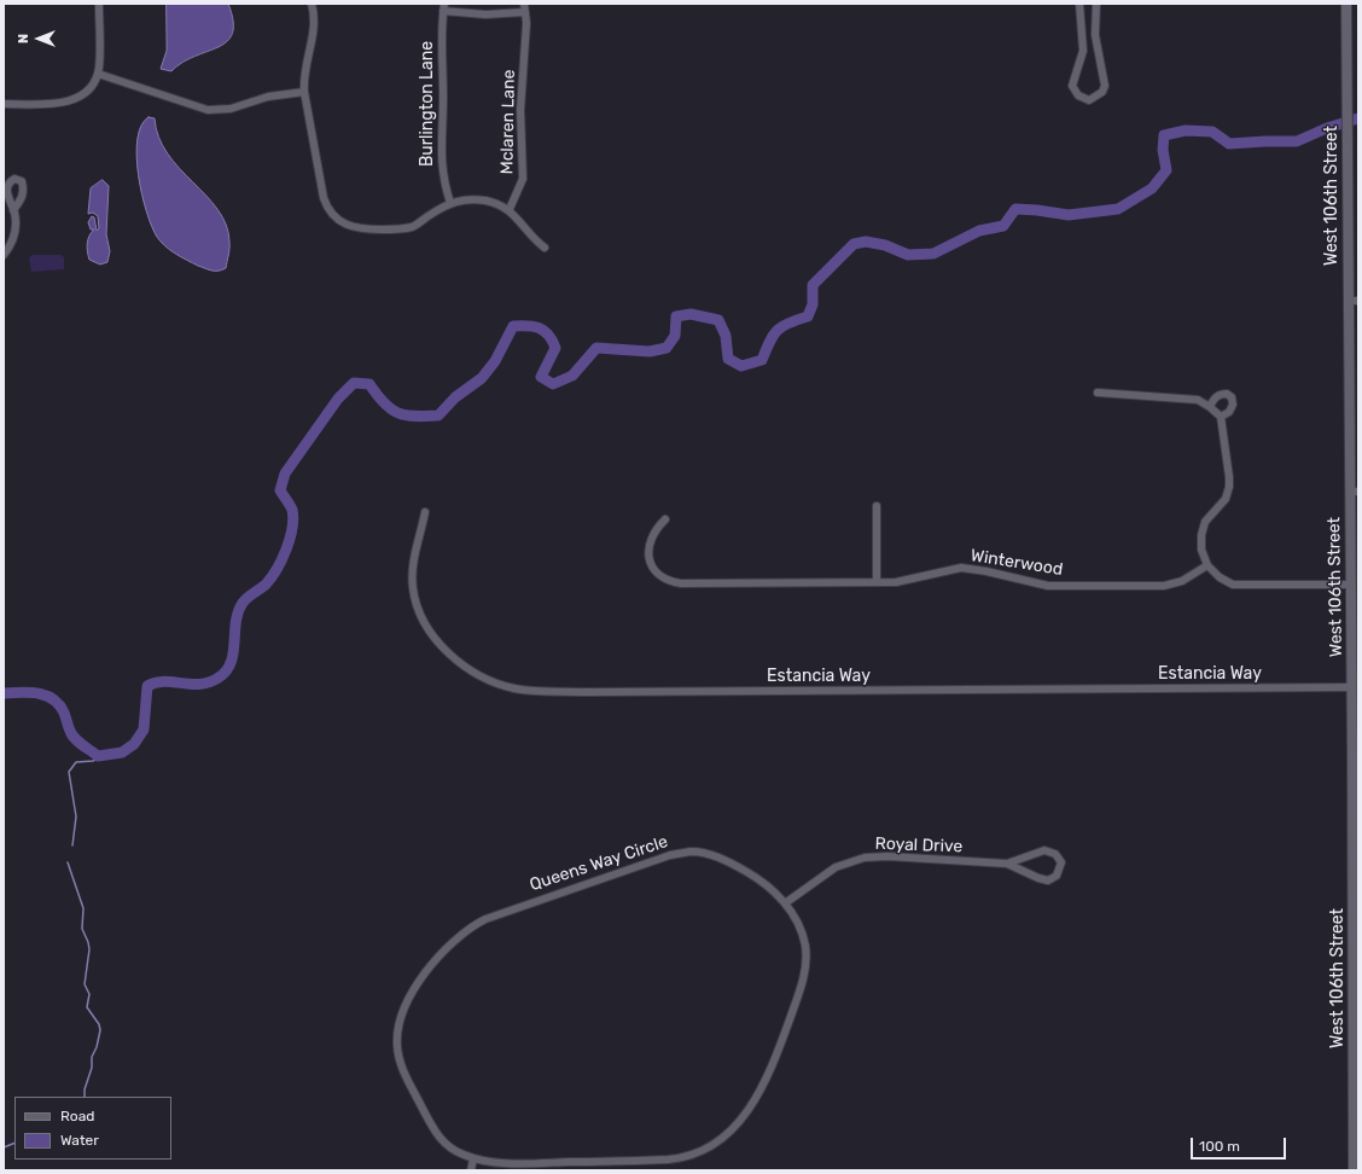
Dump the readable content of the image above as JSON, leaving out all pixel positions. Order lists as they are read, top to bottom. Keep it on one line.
{"streets":{"street":["Burlington Lane","Mclaren Lane","West 106th Street","Winterwood","Estancia Way","Royal Drive","Queens Way Circle"]},"crossings":[["West 106th Street","Estancia Way"],["Royal Drive","Queens Way Circle"]],"legend":["Road","Water"],"scale_bar":"100 m","north":"left"}
